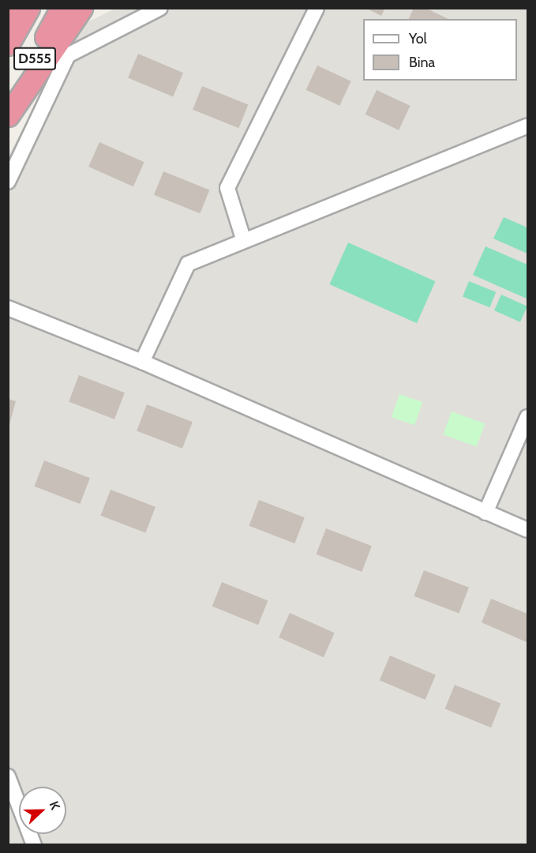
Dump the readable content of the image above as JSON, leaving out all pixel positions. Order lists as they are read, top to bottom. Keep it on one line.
{"streets":{"highway":["D555"]},"legend":["Yol","Bina"],"north":"right"}
